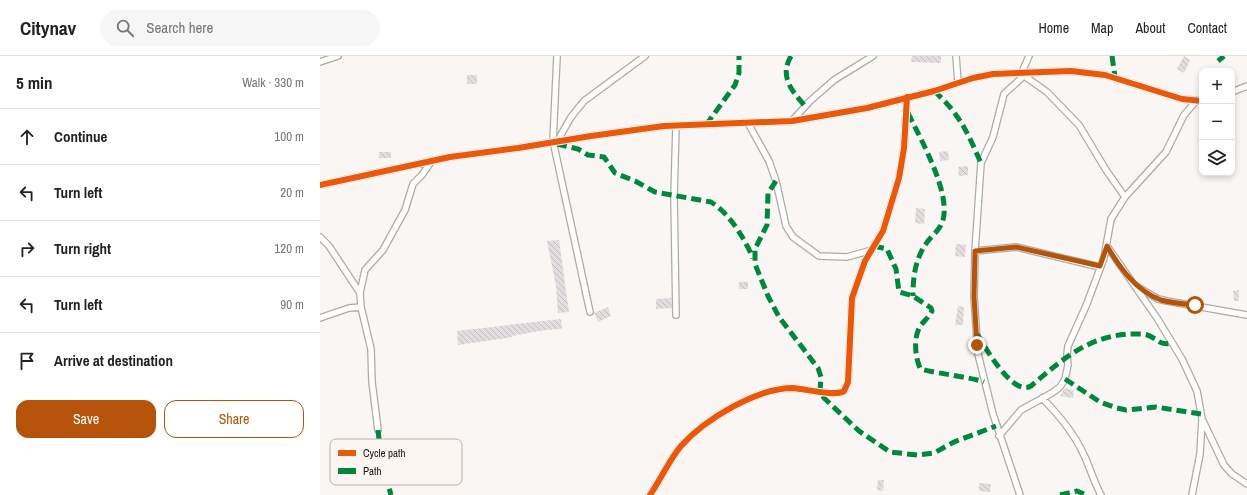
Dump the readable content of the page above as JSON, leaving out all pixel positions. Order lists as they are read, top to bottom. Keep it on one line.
{"legend":["Cycle path","Path"],"page":{"header":"Citynav","search":"Search here","nav":["Home","Map","About","Contact"],"heading":["5 min","Walk · 330 m"],"map_buttons":["+","−"],"list":[["Continue","100 m"],["Turn left","20 m"],["Turn right","120 m"],["Turn left","90 m"],"Arrive at destination"],"buttons":["Save","Share"]}}
